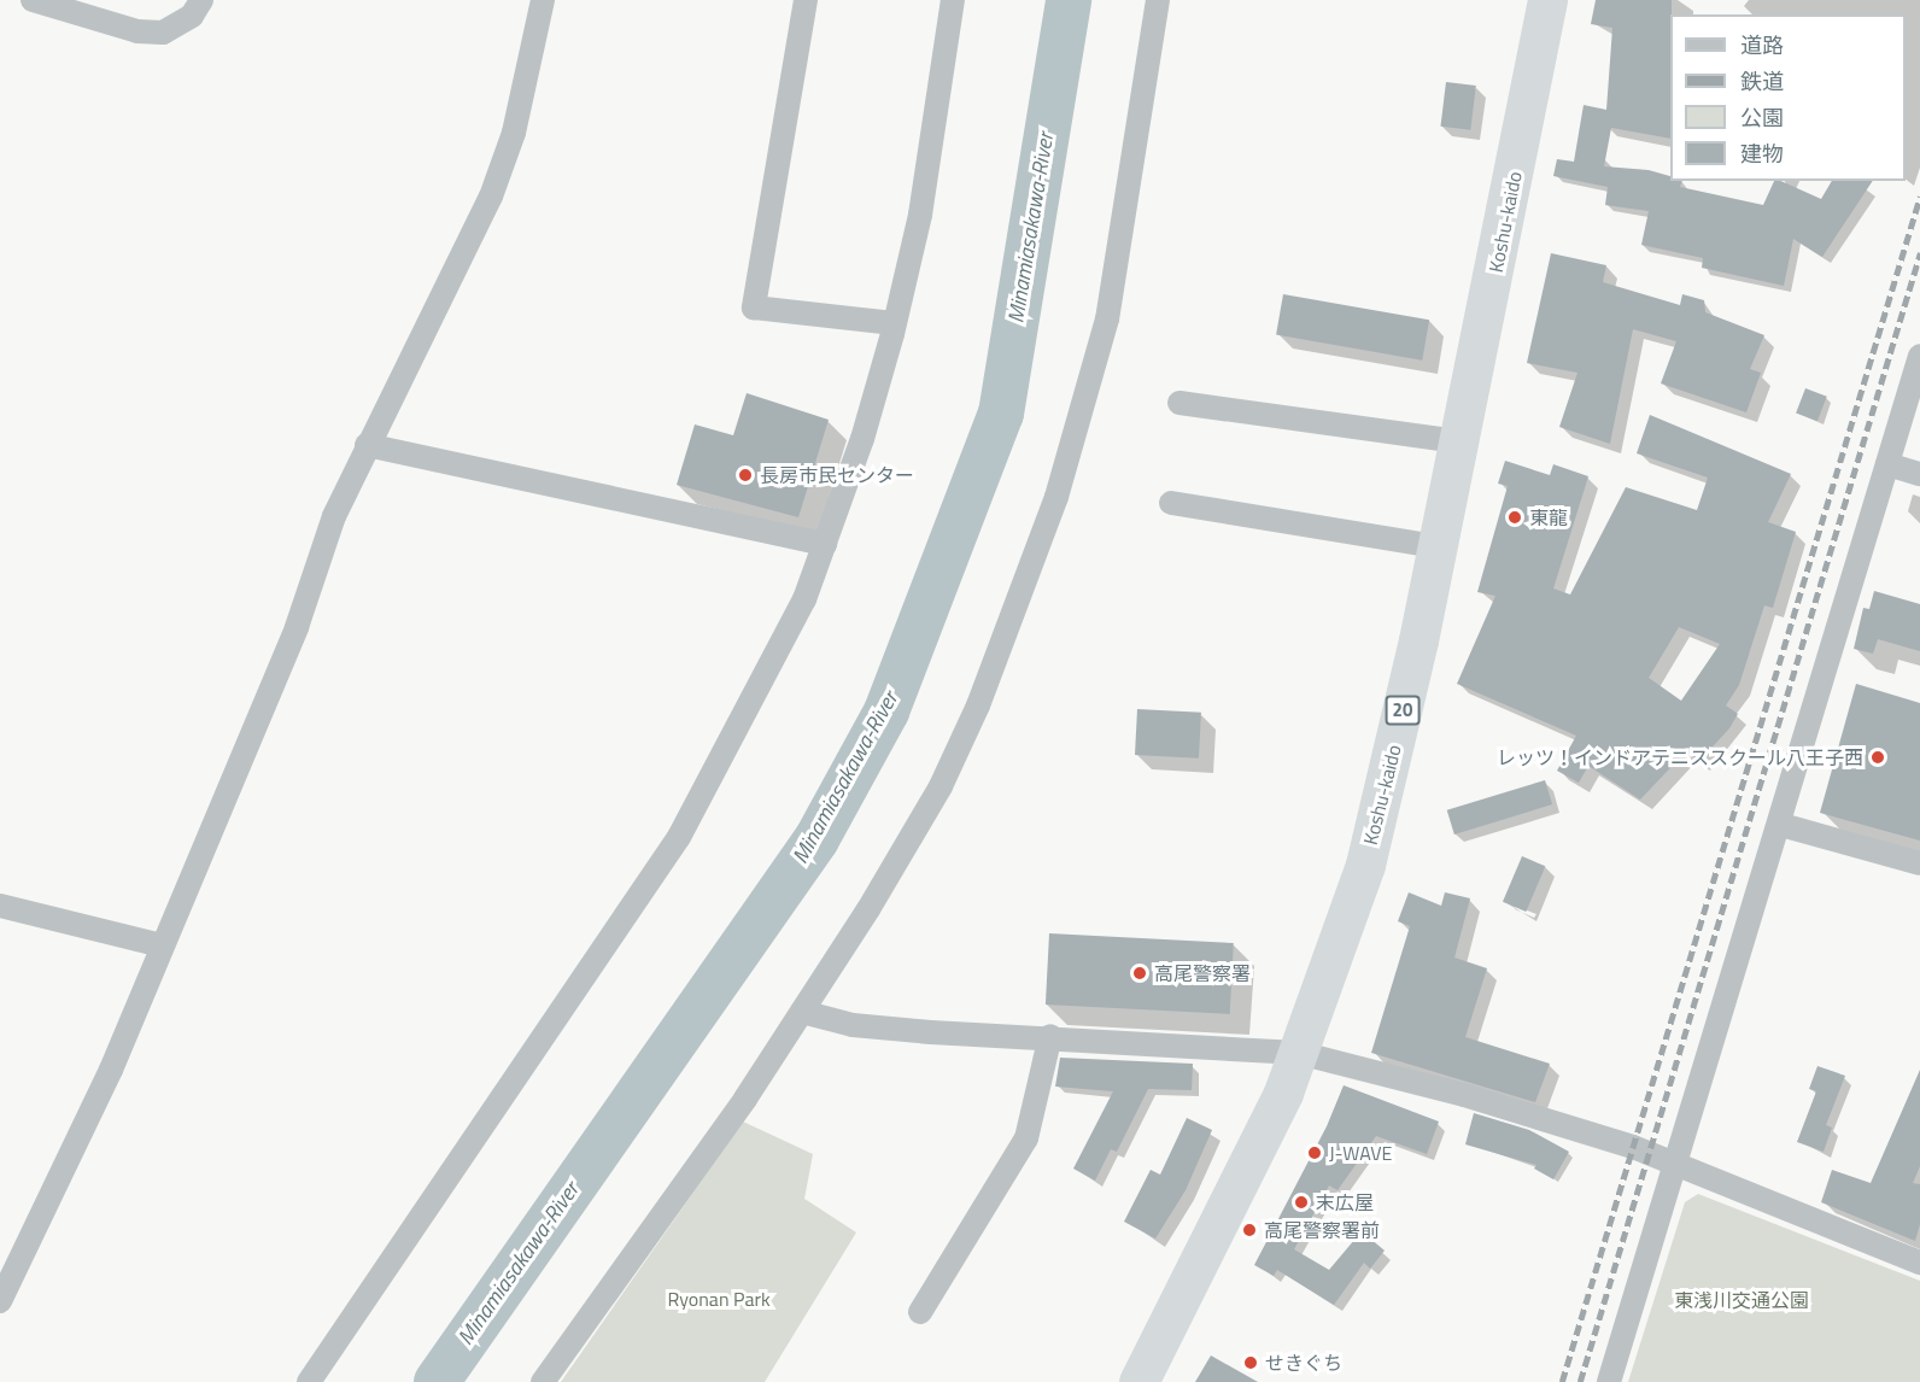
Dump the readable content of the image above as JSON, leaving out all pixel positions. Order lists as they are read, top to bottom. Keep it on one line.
{"streets":{"highway":["Koshu-kaido","20"]},"water":["Minamiasakawa-River"],"parks":["Ryonan Park","東浅川交通公園"],"places":["長房市民センター","東龍","レッツ！インドアテニススクール八王子西","高尾警察署","J-WAVE","末広屋","高尾警察署前","せきぐち"],"legend":["道路","鉄道","公園","建物"]}
